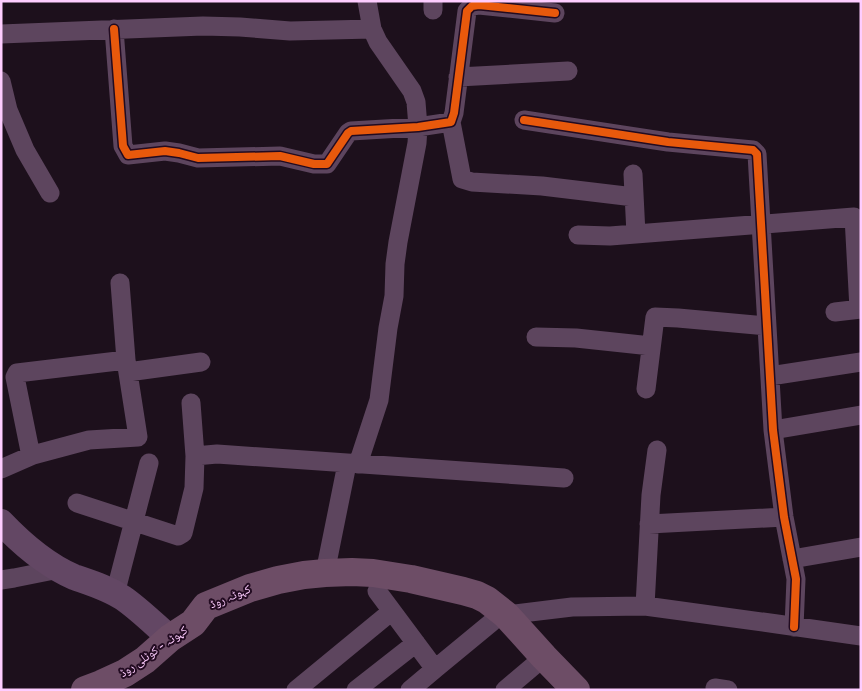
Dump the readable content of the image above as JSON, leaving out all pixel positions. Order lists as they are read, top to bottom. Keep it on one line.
{"streets":{"main road":["کہوٹہ روڈ","کہوٹہ - کوٹلی روڈ"]},"crossings":[["کہوٹہ روڈ","کہوٹہ - کوٹلی روڈ"]]}
